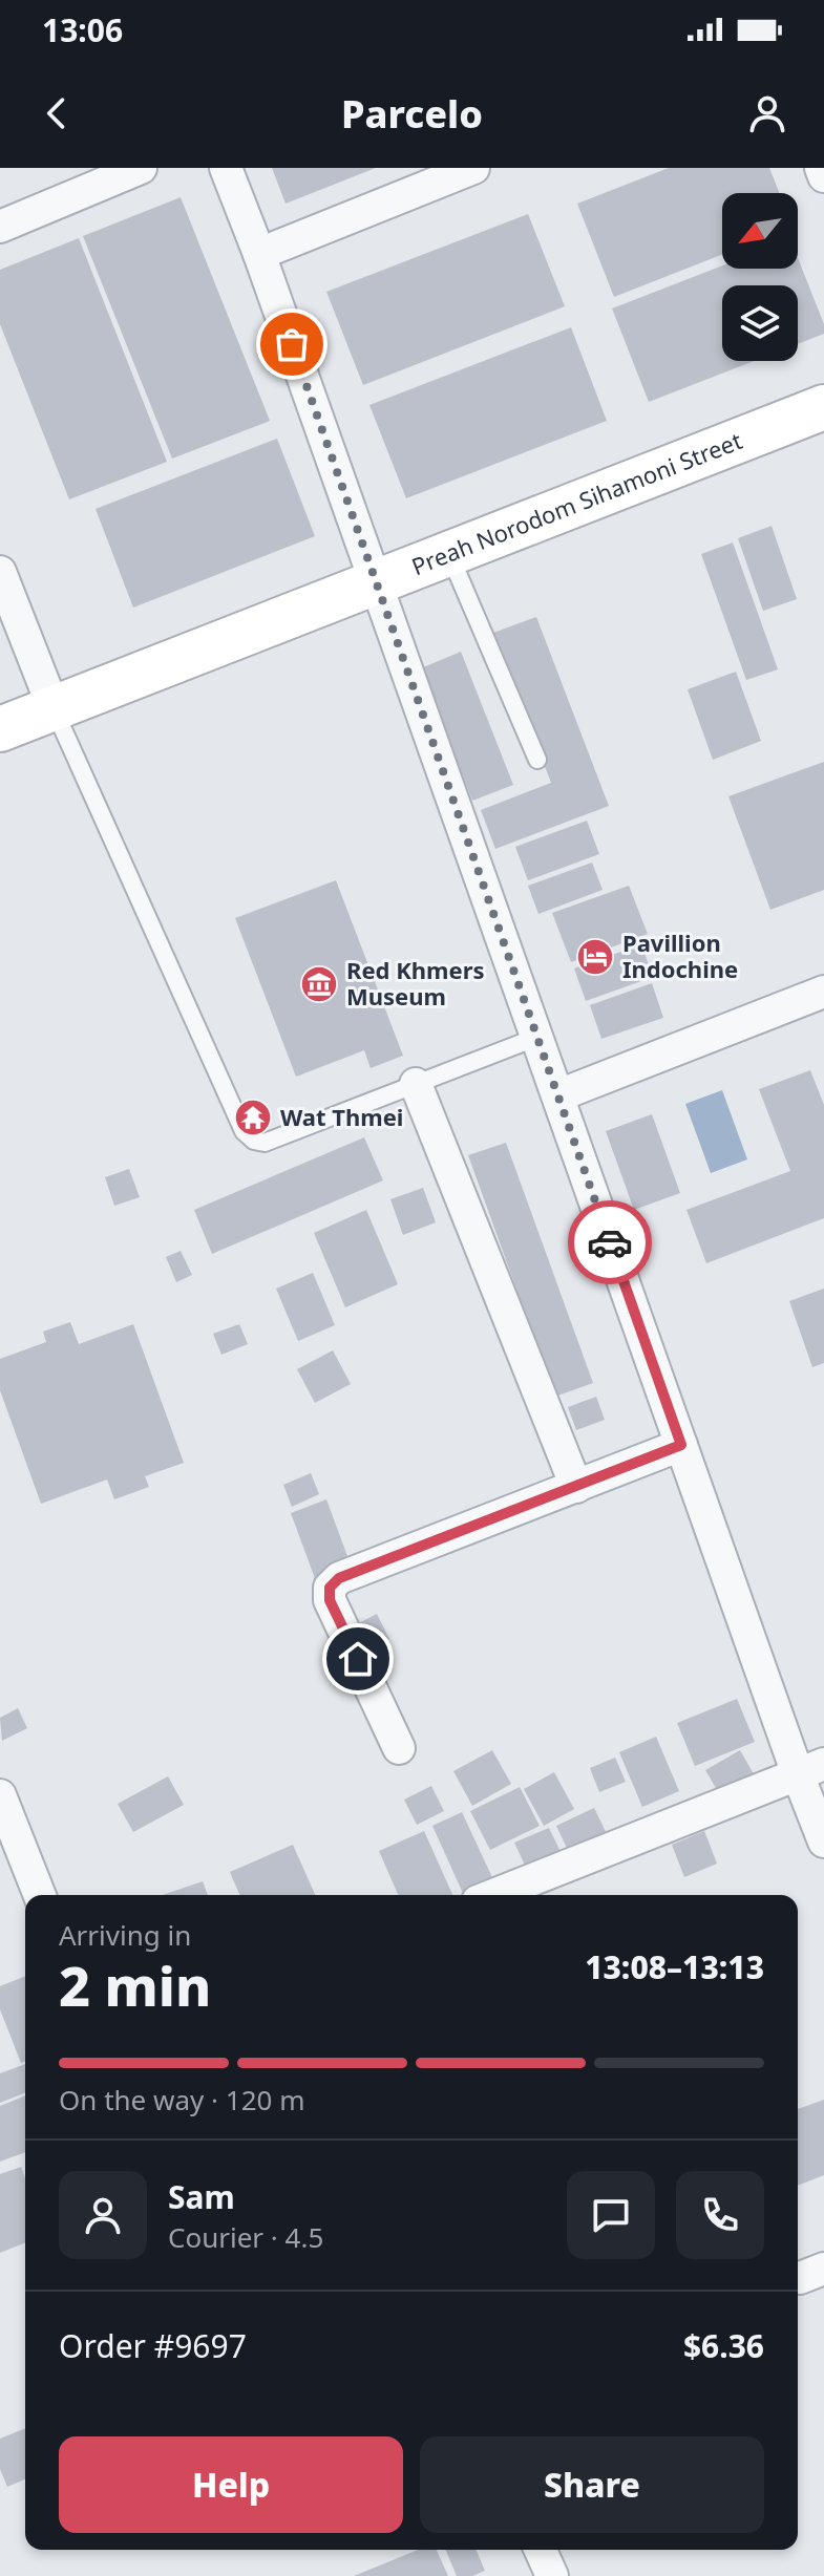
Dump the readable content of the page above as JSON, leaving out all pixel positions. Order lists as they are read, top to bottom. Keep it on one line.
{"streets":{"main road":["Preah Norodom Sihamoni Street"]},"places":{"hotel":["Pavillion Indochine"],"museum":["Red Khmers Museum"],"temple":["Wat Thmei"]},"north":"bottom left","page":{"status":"13:06","header":"Parcelo","heading":["2 min","Arriving in","13:08–13:13"],"panel":["Sam","Courier · 4.5","Order #9697","$6.36"],"bar":"On the way · 120 m","buttons":["Help","Share"]}}
